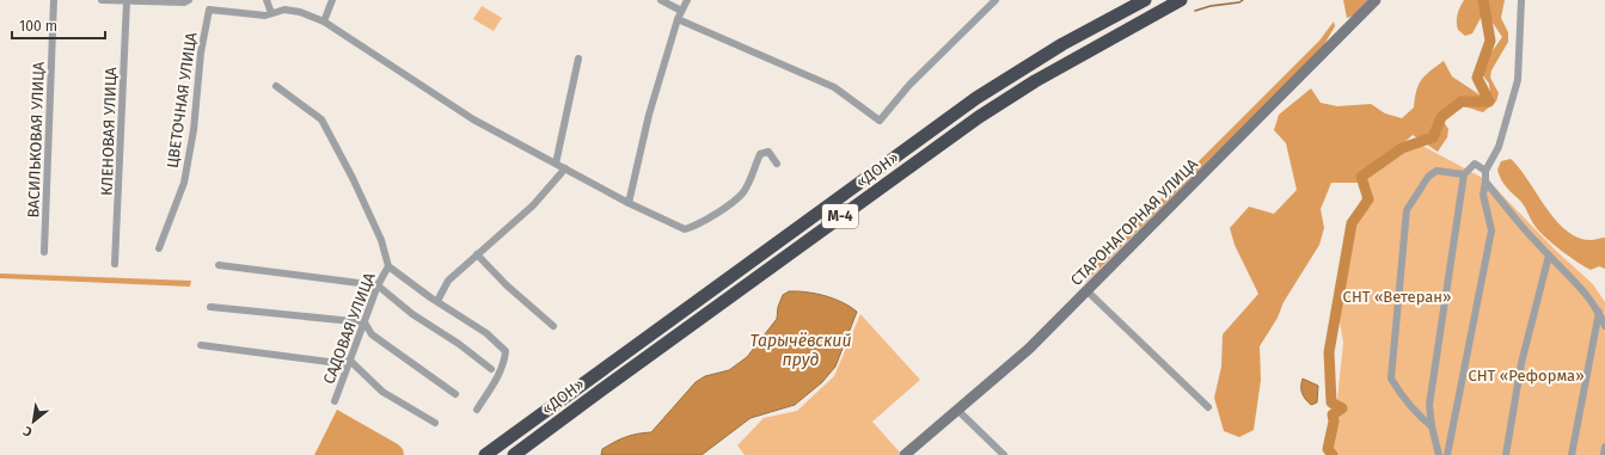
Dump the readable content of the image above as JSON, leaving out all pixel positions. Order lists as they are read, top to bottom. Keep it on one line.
{"streets":{"highway":["«ДОН»","М-4"],"main road":["СТАРОНАГОРНАЯ УЛИЦА"],"street":["ЦВЕТОЧНАЯ УЛИЦА","КЛЕНОВАЯ УЛИЦА","ВАСИЛЬКОВАЯ УЛИЦА","САДОВАЯ УЛИЦА"]},"water":["Тарычёвский пруд"],"parks":["СНТ «Ветеран»","СНТ «Реформа»"],"scale_bar":"100 m","north":"bottom left"}
